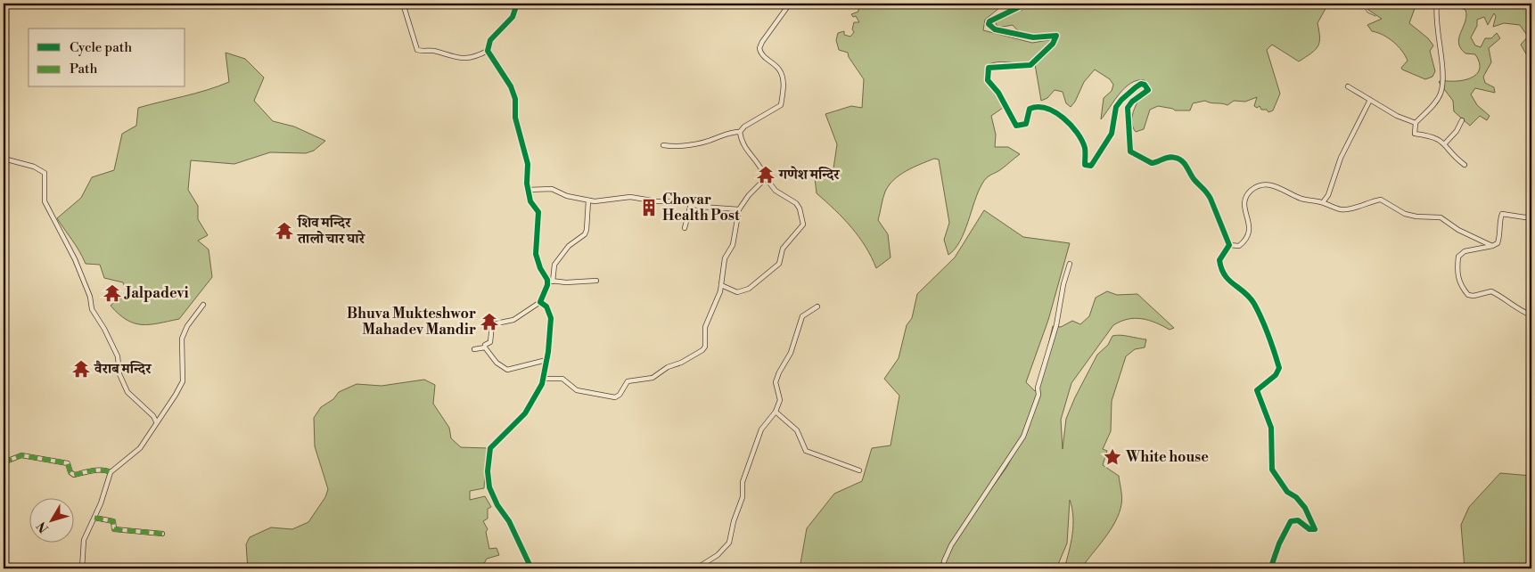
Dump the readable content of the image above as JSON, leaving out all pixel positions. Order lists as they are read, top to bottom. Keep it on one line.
{"places":{"temple":["गणेश मन्दिर","शिव मन्दिर तालो चार घारे","Jalpadevi","Bhuva Mukteshwor Mahadev Mandir","वैराब मन्दिर"],"building":["Chovar Health Post"],"place":["White house"]},"legend":["Cycle path","Path"],"north":"bottom left"}
